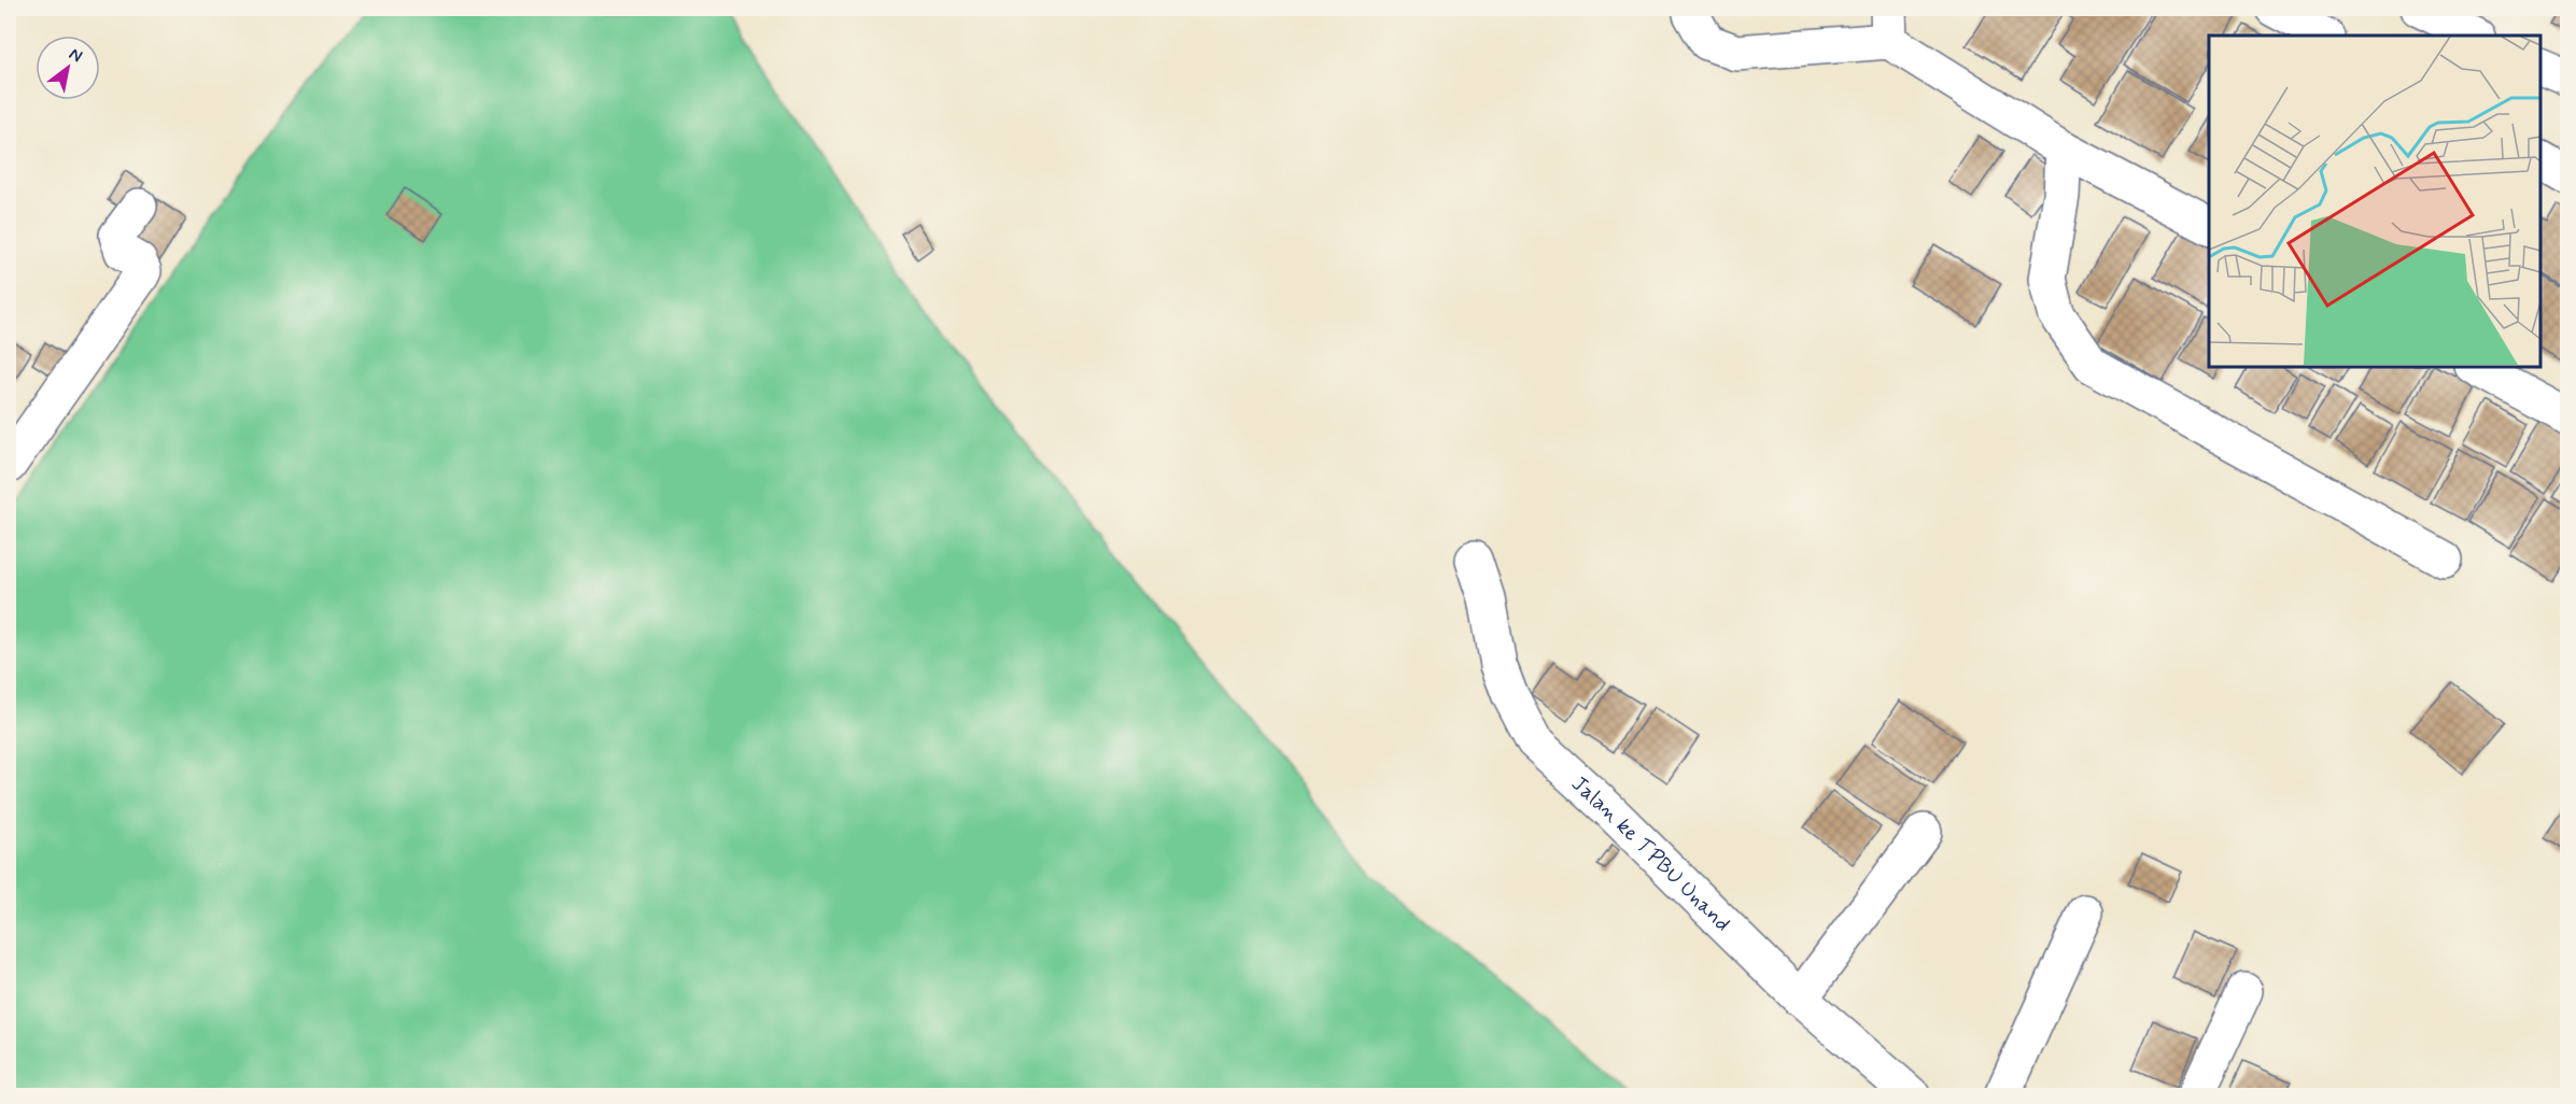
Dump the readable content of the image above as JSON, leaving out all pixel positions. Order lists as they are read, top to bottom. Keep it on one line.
{"streets":{"street":["Jalan ke TPBU Unand"]},"north":"top right"}
